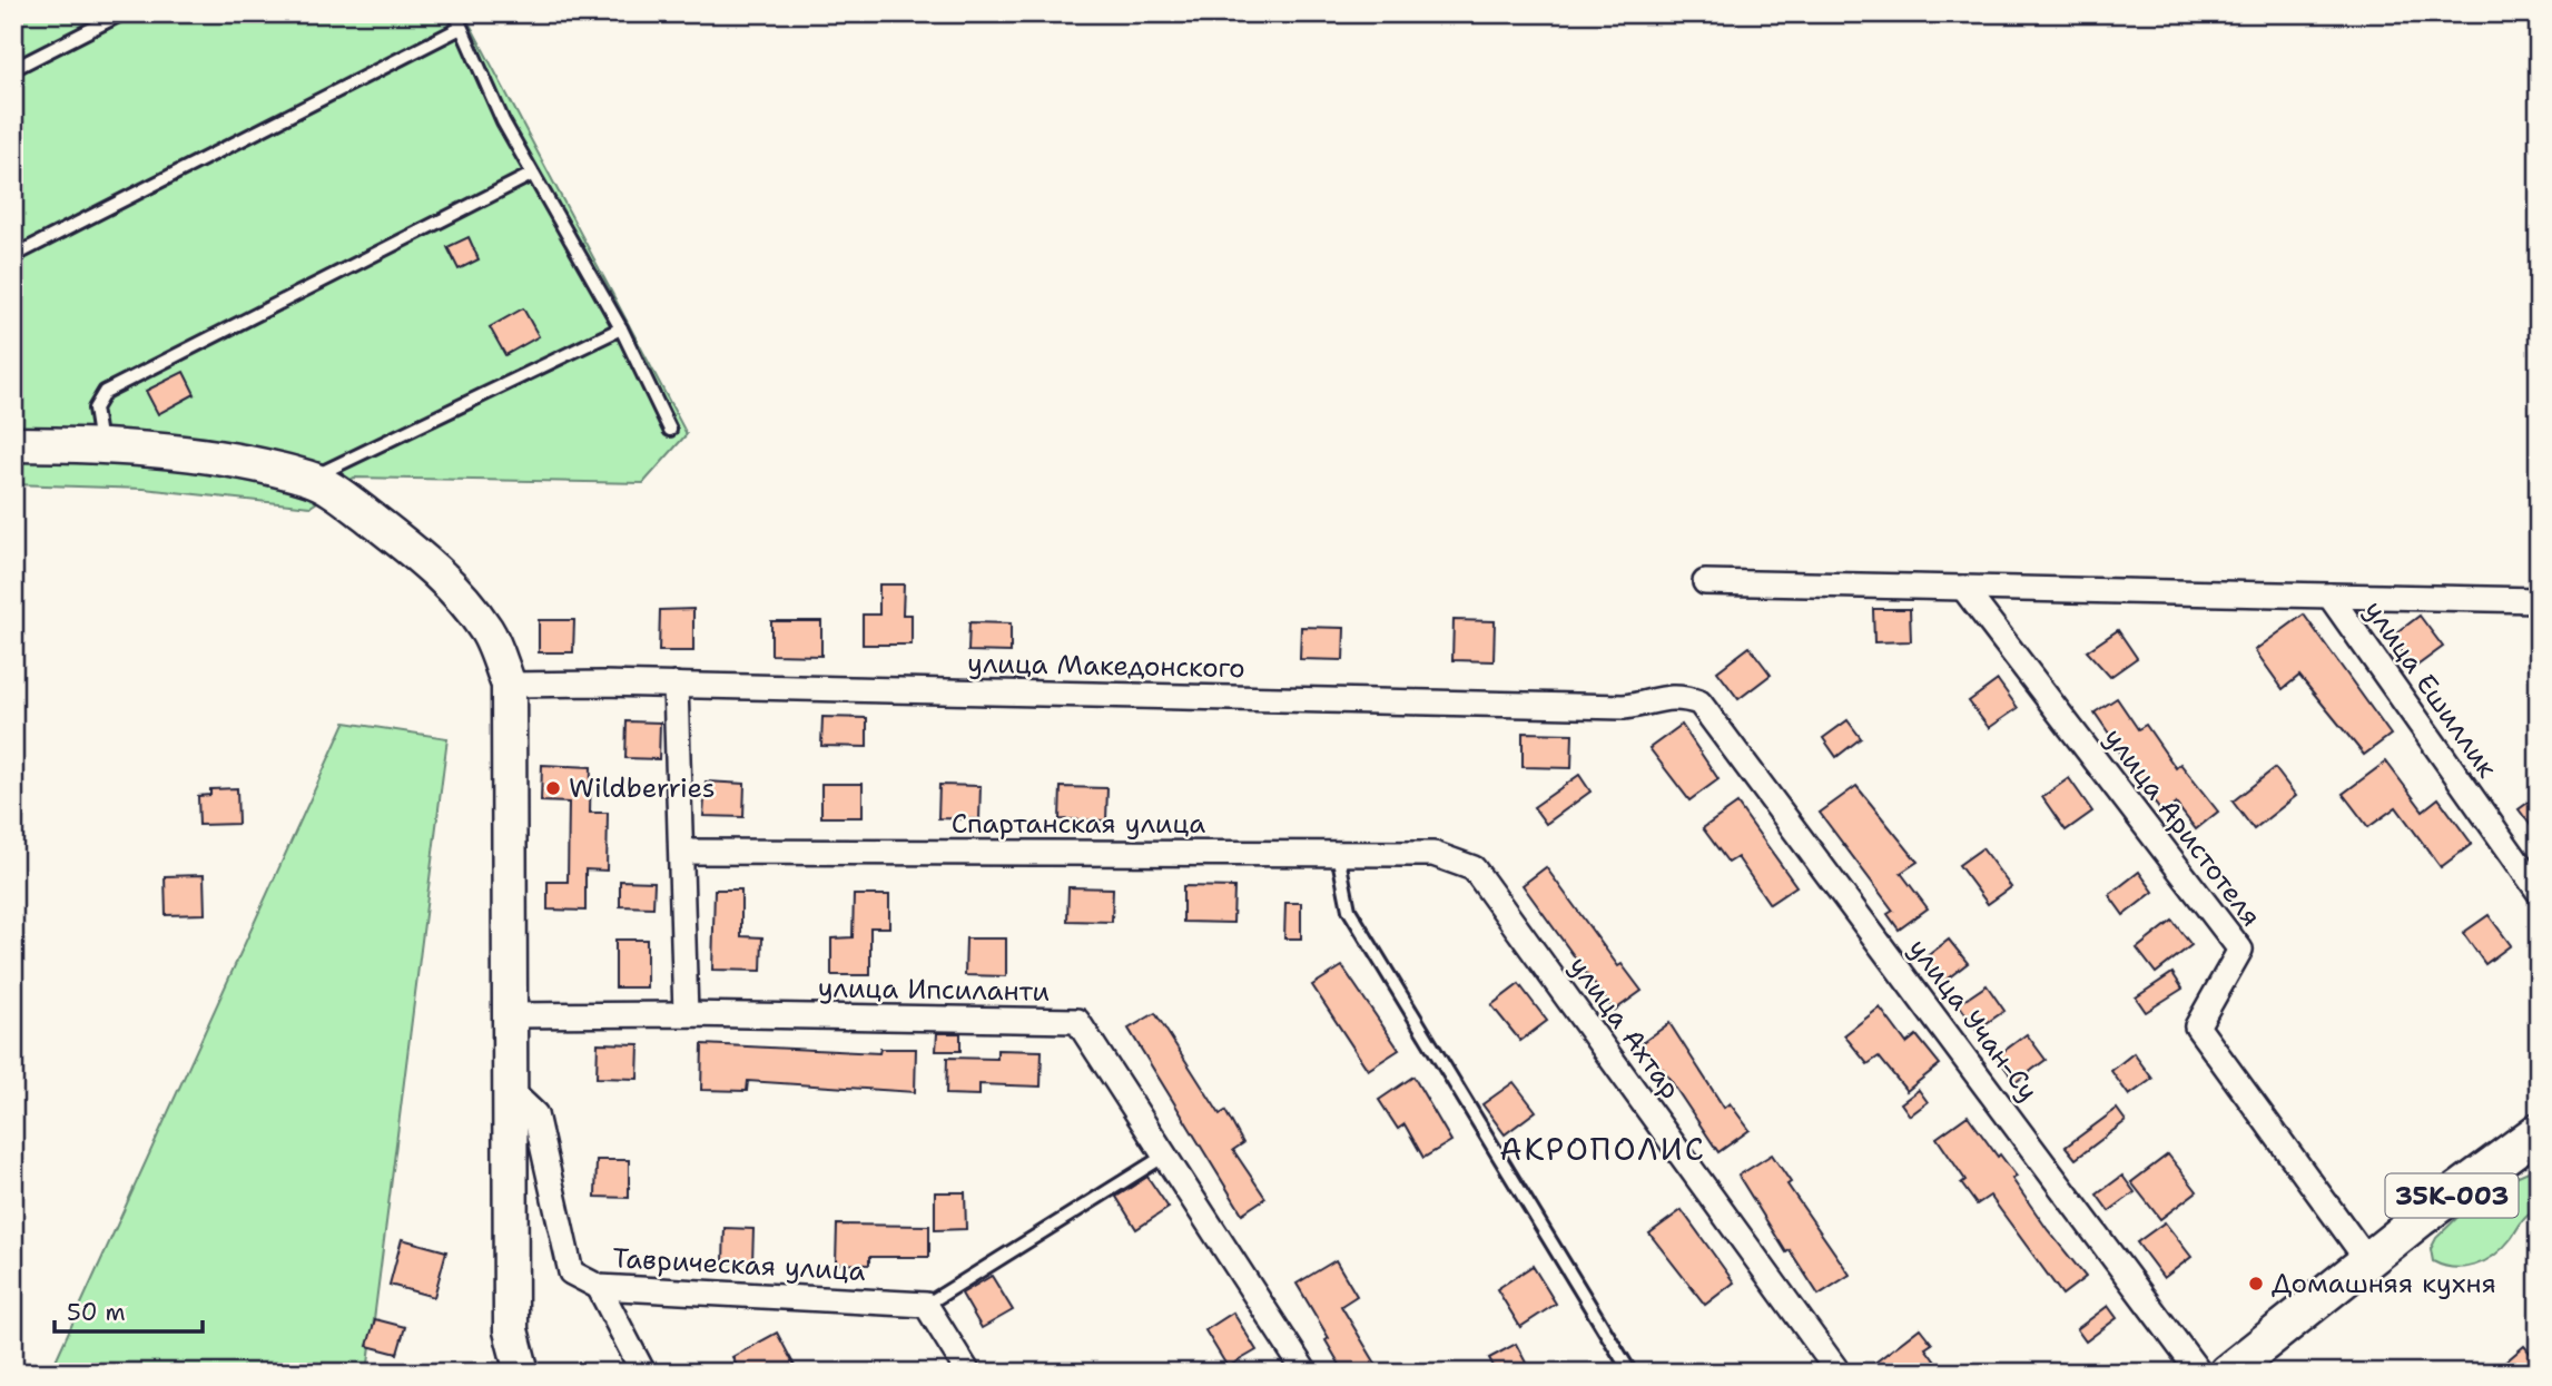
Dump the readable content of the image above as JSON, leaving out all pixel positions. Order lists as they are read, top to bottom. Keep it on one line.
{"streets":{"main road":["35К-003"],"street":["улица Македонского","улица Ешиллик","Спартанская улица","улица Аристотеля","улица Ипсиланти","улица Учан-Су","улица Ахтар","Таврическая улица"]},"crossings":[["улица Македонского","улица Учан-Су"],["Спартанская улица","улица Ахтар"],["улица Аристотеля","35К-003"]],"districts":["АКРОПОЛИС"],"places":["Wildberries","Домашняя кухня"],"scale_bar":"50 m"}
